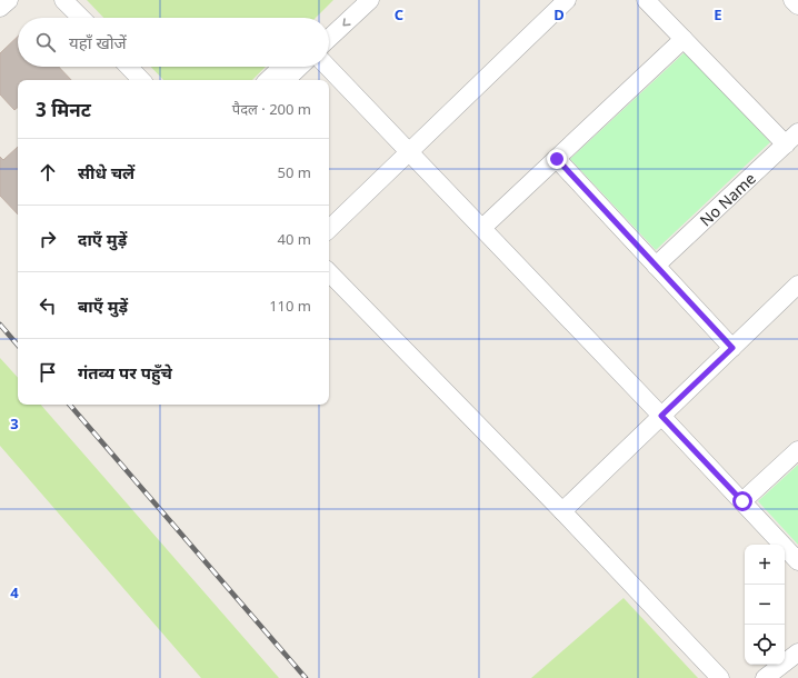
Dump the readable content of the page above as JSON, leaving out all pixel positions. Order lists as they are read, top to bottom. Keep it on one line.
{"streets":{"street":["No Name"]},"page":{"search":"यहाँ खोजें","heading":["3 मिनट","पैदल · 200 m"],"list":[["सीधे चलें","50 m"],["दाएँ मुड़ें","40 m"],["बाएँ मुड़ें","110 m"],"गंतव्य पर पहुँचे"],"map_buttons":["+","−"]},"grid":{"columns":["C","D","E"],"rows":["3","4"]}}
